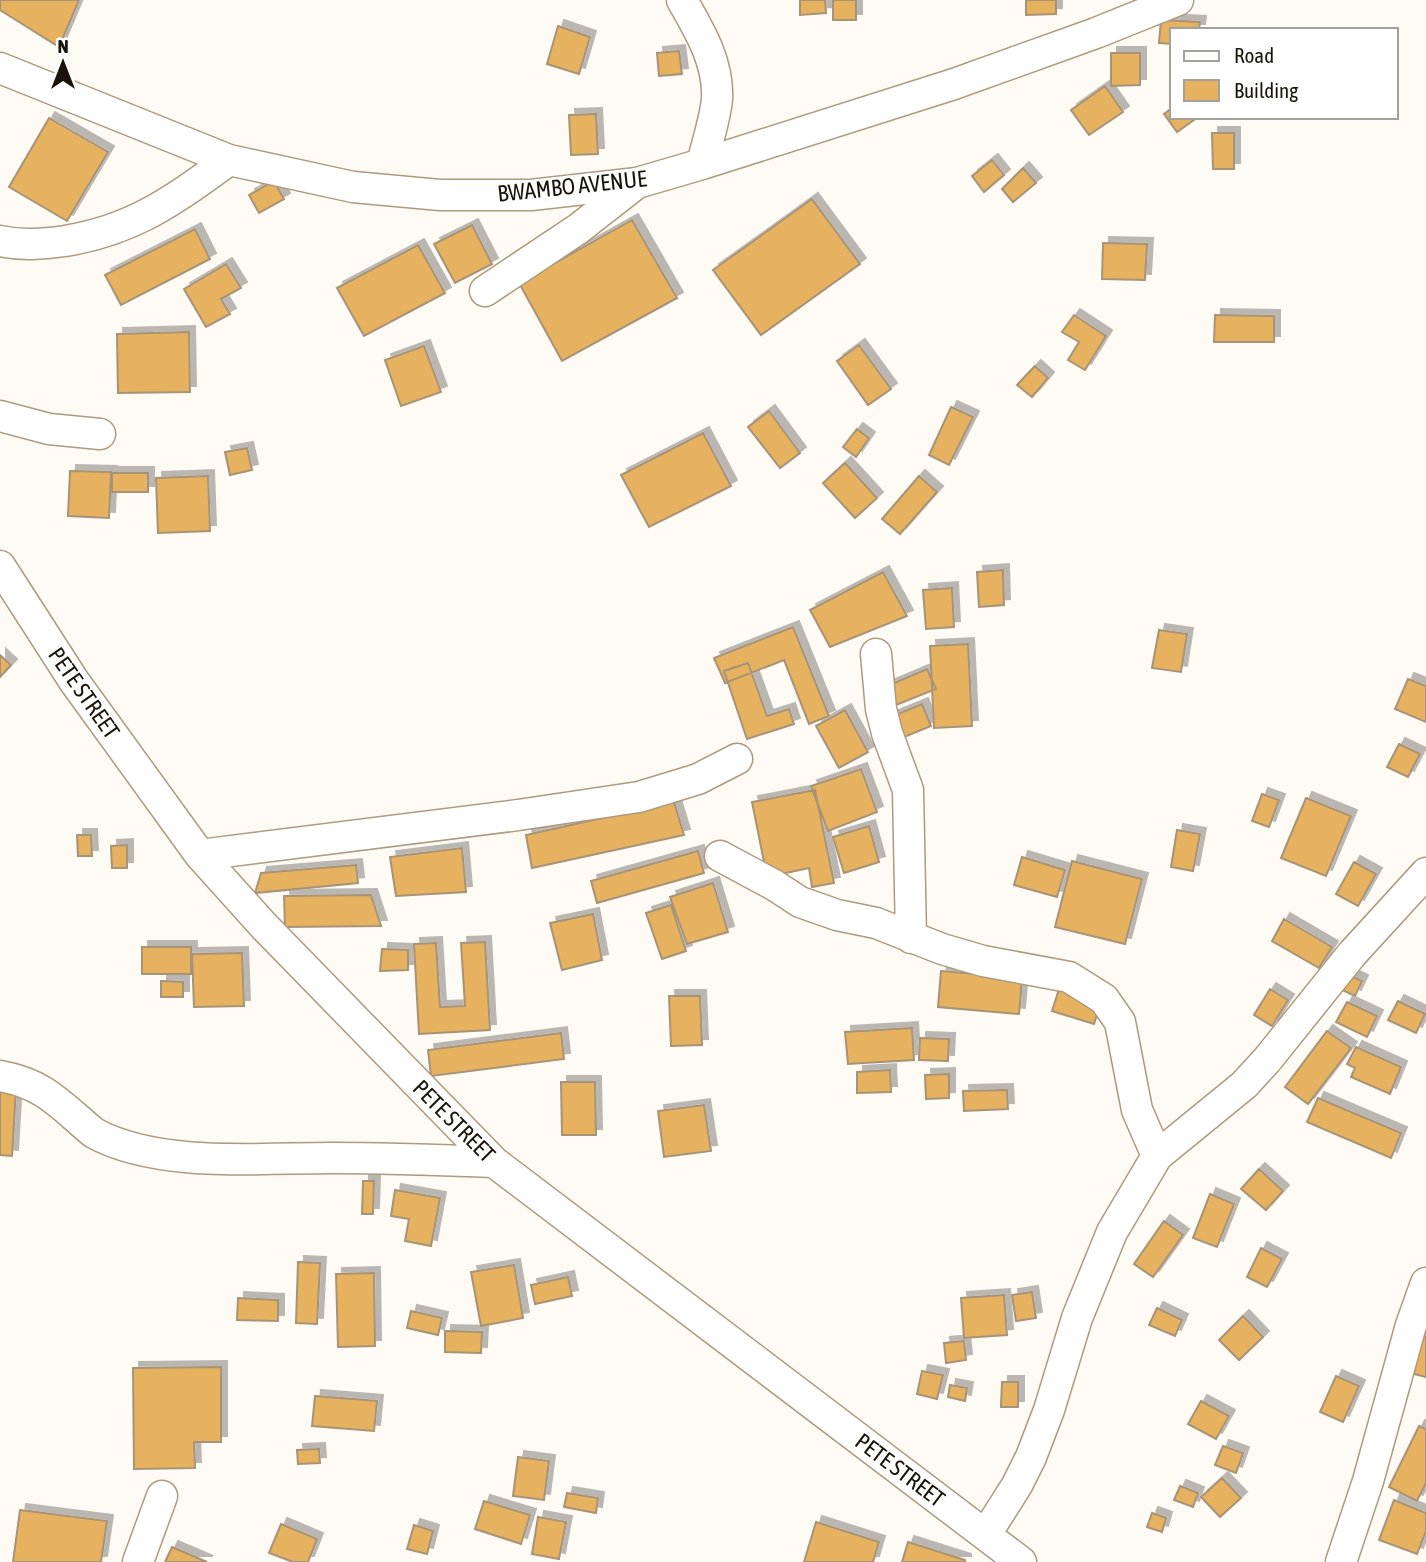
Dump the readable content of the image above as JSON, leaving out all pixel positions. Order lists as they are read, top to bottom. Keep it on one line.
{"streets":{"street":["BWAMBO AVENUE","PETE STREET"]},"legend":["Road","Building"],"north":"top"}
